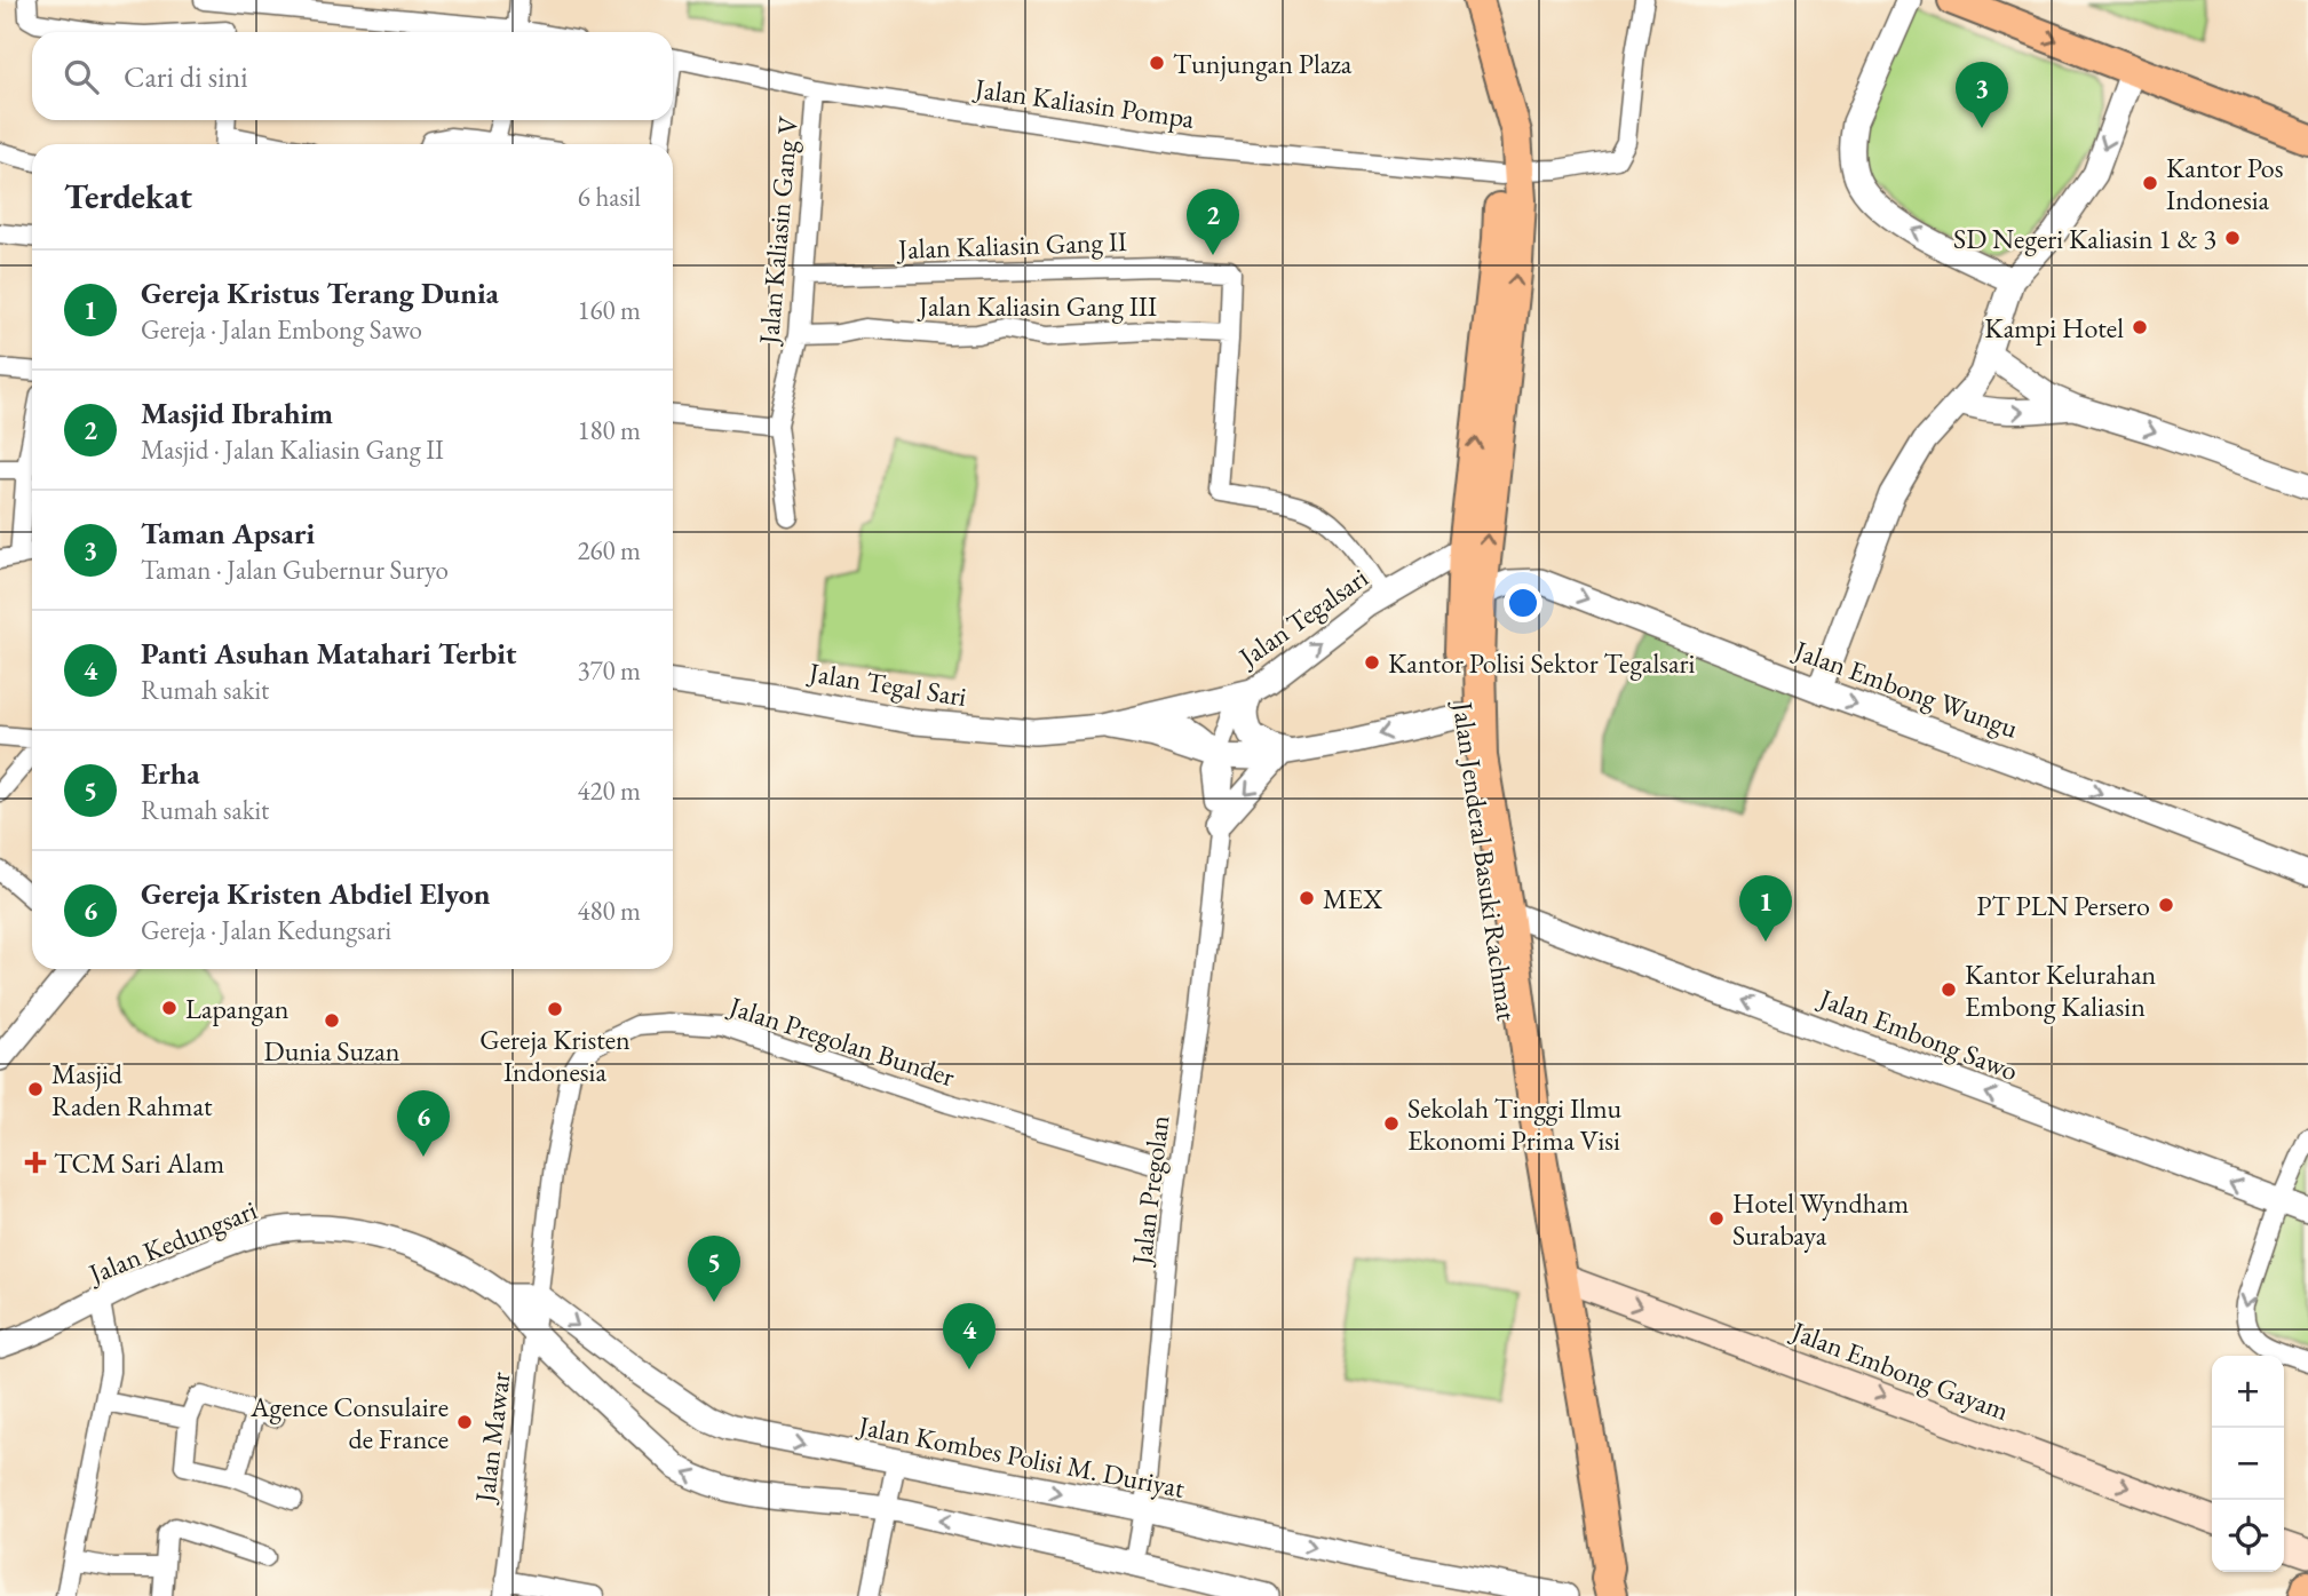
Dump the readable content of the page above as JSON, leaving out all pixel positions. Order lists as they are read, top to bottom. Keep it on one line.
{"streets":{"main road":["Jalan Jenderal Basuki Rachmat","Jalan Embong Gayam"],"street":["Jalan Kaliasin Pompa","Jalan Kaliasin Gang V","Jalan Kaliasin Gang II","Jalan Kaliasin Gang III","Jalan Tegalsari","Jalan Tegal Sari","Jalan Embong Wungu","Jalan Embong Sawo","Jalan Pregolan Bunder","Jalan Pregolan","Jalan Kedungsari","Jalan Mawar","Jalan Kombes Polisi M. Duriyat"]},"crossings":[["Jalan Kaliasin Pompa","Jalan Kaliasin Gang V"],["Jalan Kaliasin Pompa","Jalan Jenderal Basuki Rachmat"],["Jalan Kaliasin Gang V","Jalan Kaliasin Gang II"],["Jalan Kaliasin Gang V","Jalan Kaliasin Gang III"],["Jalan Kaliasin Gang II","Jalan Kaliasin Gang III"],["Jalan Tegalsari","Jalan Tegal Sari"],["Jalan Tegalsari","Jalan Jenderal Basuki Rachmat"],["Jalan Tegalsari","Jalan Pregolan"],["Jalan Embong Wungu","Jalan Jenderal Basuki Rachmat"],["Jalan Jenderal Basuki Rachmat","Jalan Embong Sawo"],["Jalan Jenderal Basuki Rachmat","Jalan Embong Gayam"],["Jalan Pregolan Bunder","Jalan Pregolan"],["Jalan Pregolan Bunder","Jalan Mawar"],["Jalan Pregolan Bunder","Jalan Kombes Polisi M. Duriyat"],["Jalan Pregolan","Jalan Kombes Polisi M. Duriyat"]],"one_way":["Jalan Embong Wungu","Jalan Embong Sawo","Jalan Embong Gayam"],"places":{"other":["Tunjungan Plaza","Kantor Pos Indonesia","SD Negeri Kaliasin 1 & 3","Kampi Hotel","Kantor Polisi Sektor Tegalsari","MEX","PT PLN Persero","Kantor Kelurahan Embong Kaliasin","Lapangan","Gereja Kristen Indonesia","Dunia Suzan","Masjid Raden Rahmat","Sekolah Tinggi Ilmu Ekonomi Prima Visi","Hotel Wyndham Surabaya","Agence Consulaire de France"],"health":["TCM Sari Alam"]},"page":{"search":"Cari di sini","pins":["3","2","1","6","5","4"],"heading":["Terdekat","6 hasil"],"list":[{"mark":"1","name":"Gereja Kristus Terang Dunia","note":"Gereja · Jalan Embong Sawo","value":"160 m"},{"mark":"2","name":"Masjid Ibrahim","note":"Masjid · Jalan Kaliasin Gang II","value":"180 m"},{"mark":"3","name":"Taman Apsari","note":"Taman · Jalan Gubernur Suryo","value":"260 m"},{"mark":"4","name":"Panti Asuhan Matahari Terbit","note":"Rumah sakit","value":"370 m"},{"mark":"5","name":"Erha","note":"Rumah sakit","value":"420 m"},{"mark":"6","name":"Gereja Kristen Abdiel Elyon","note":"Gereja · Jalan Kedungsari","value":"480 m"}],"map_buttons":["+","−"]}}
